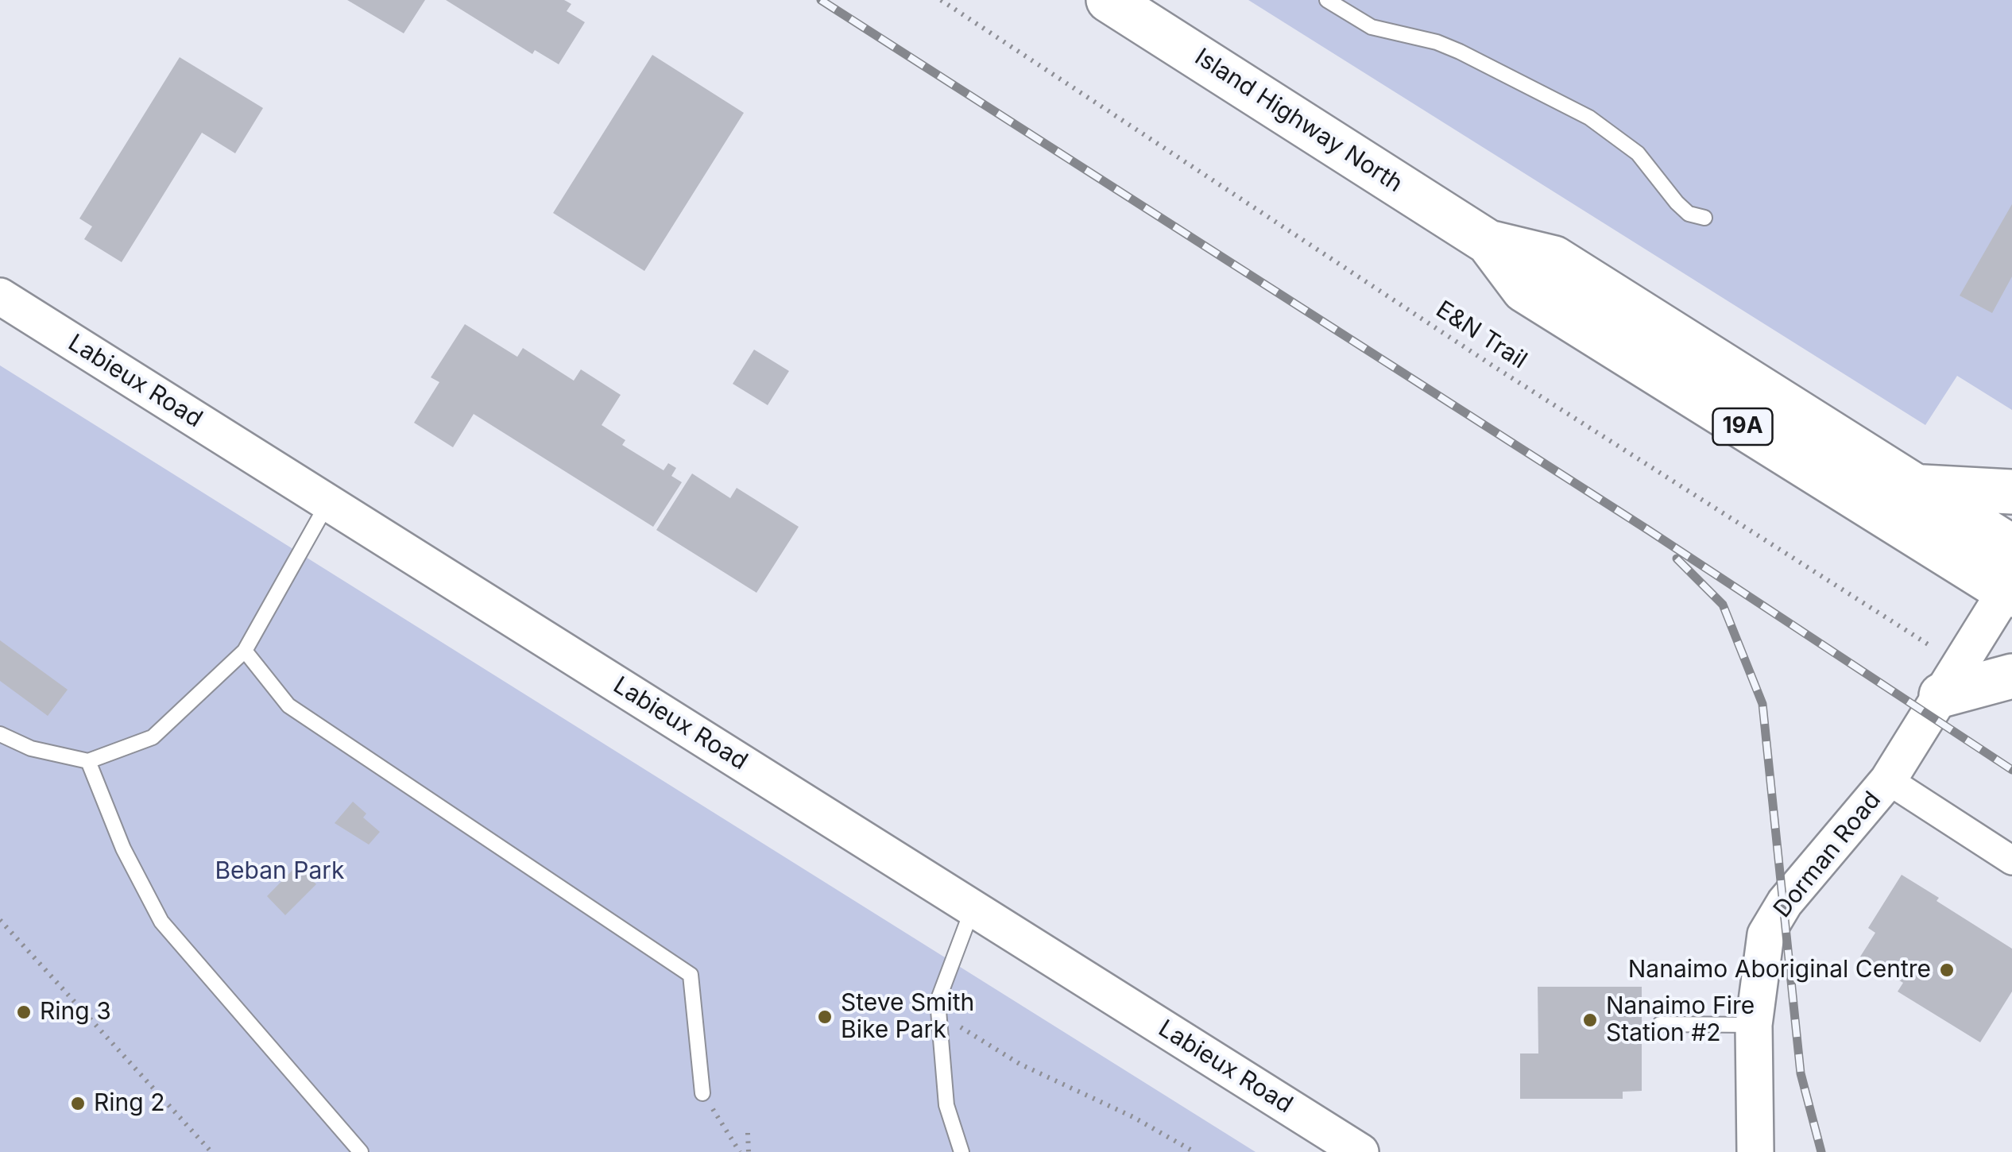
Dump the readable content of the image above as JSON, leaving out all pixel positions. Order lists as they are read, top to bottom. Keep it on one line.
{"streets":{"main road":["Island Highway North","19A"],"street":["Labieux Road","Dorman Road"],"path":["E&N Trail"]},"crossings":[["Island Highway North","Dorman Road"],["E&N Trail","Dorman Road"]],"parks":["Beban Park"],"places":["Nanaimo Aboriginal Centre","Ring 3","Steve Smith Bike Park","Nanaimo Fire Station #2","Ring 2"]}
